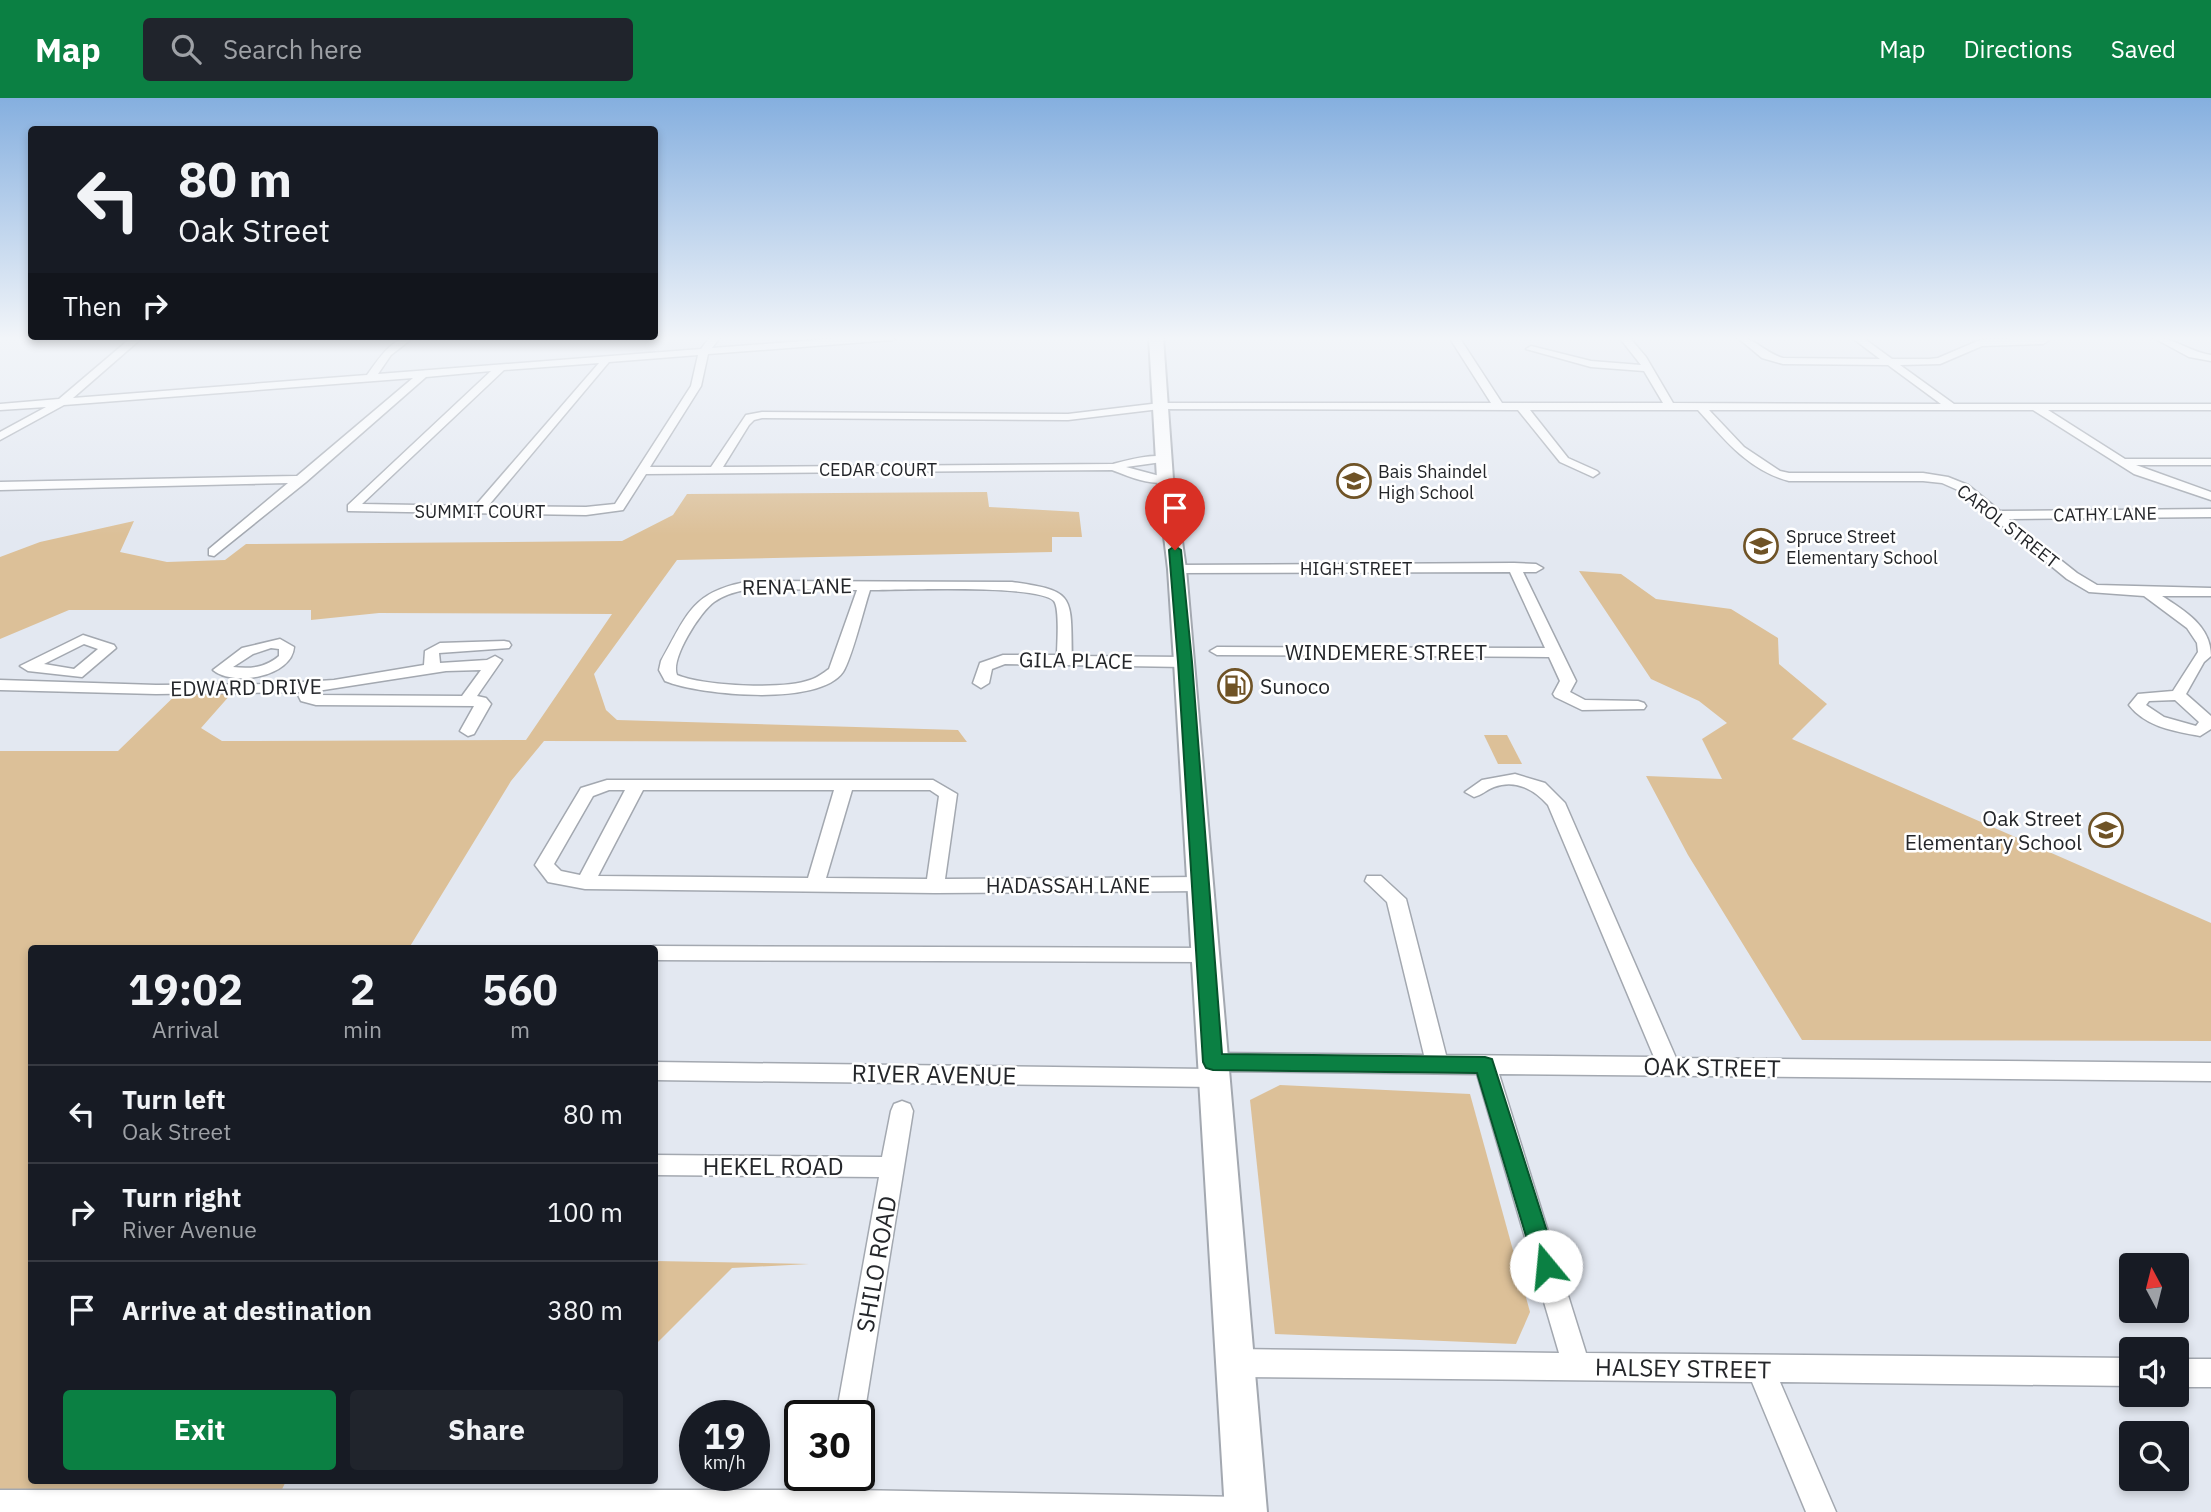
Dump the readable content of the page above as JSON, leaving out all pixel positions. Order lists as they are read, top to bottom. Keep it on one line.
{"streets":{"street":["CEDAR COURT","SUMMIT COURT","CATHY LANE","CAROL STREET","HIGH STREET","RENA LANE","WINDEMERE STREET","GILA PLACE","EDWARD DRIVE","HADASSAH LANE","OAK STREET","RIVER AVENUE","HEKEL ROAD","SHILO ROAD","HALSEY STREET"]},"crossings":[["CEDAR COURT","SUMMIT COURT"],["CATHY LANE","CAROL STREET"],["RENA LANE","GILA PLACE"],["OAK STREET","RIVER AVENUE"],["HEKEL ROAD","SHILO ROAD"]],"places":{"school or university":["Bais Shaindel High School","Spruce Street Elementary School","Oak Street Elementary School"],"fuel station":["Sunoco"]},"north":"top","page":{"header":"Map","search":"Search here","nav":["Map","Directions","Saved"],"turn":["80 m","Oak Street"],"then":"Then","eta":["19:02","Arrival","2","min","560","m"],"list":[{"name":"Turn left","note":"Oak Street","value":"80 m"},{"name":"Turn right","note":"River Avenue","value":"100 m"},{"name":"Arrive at destination","value":"380 m"}],"buttons":["Exit","Share"],"speed":"19 km/h","limit":"30"}}
